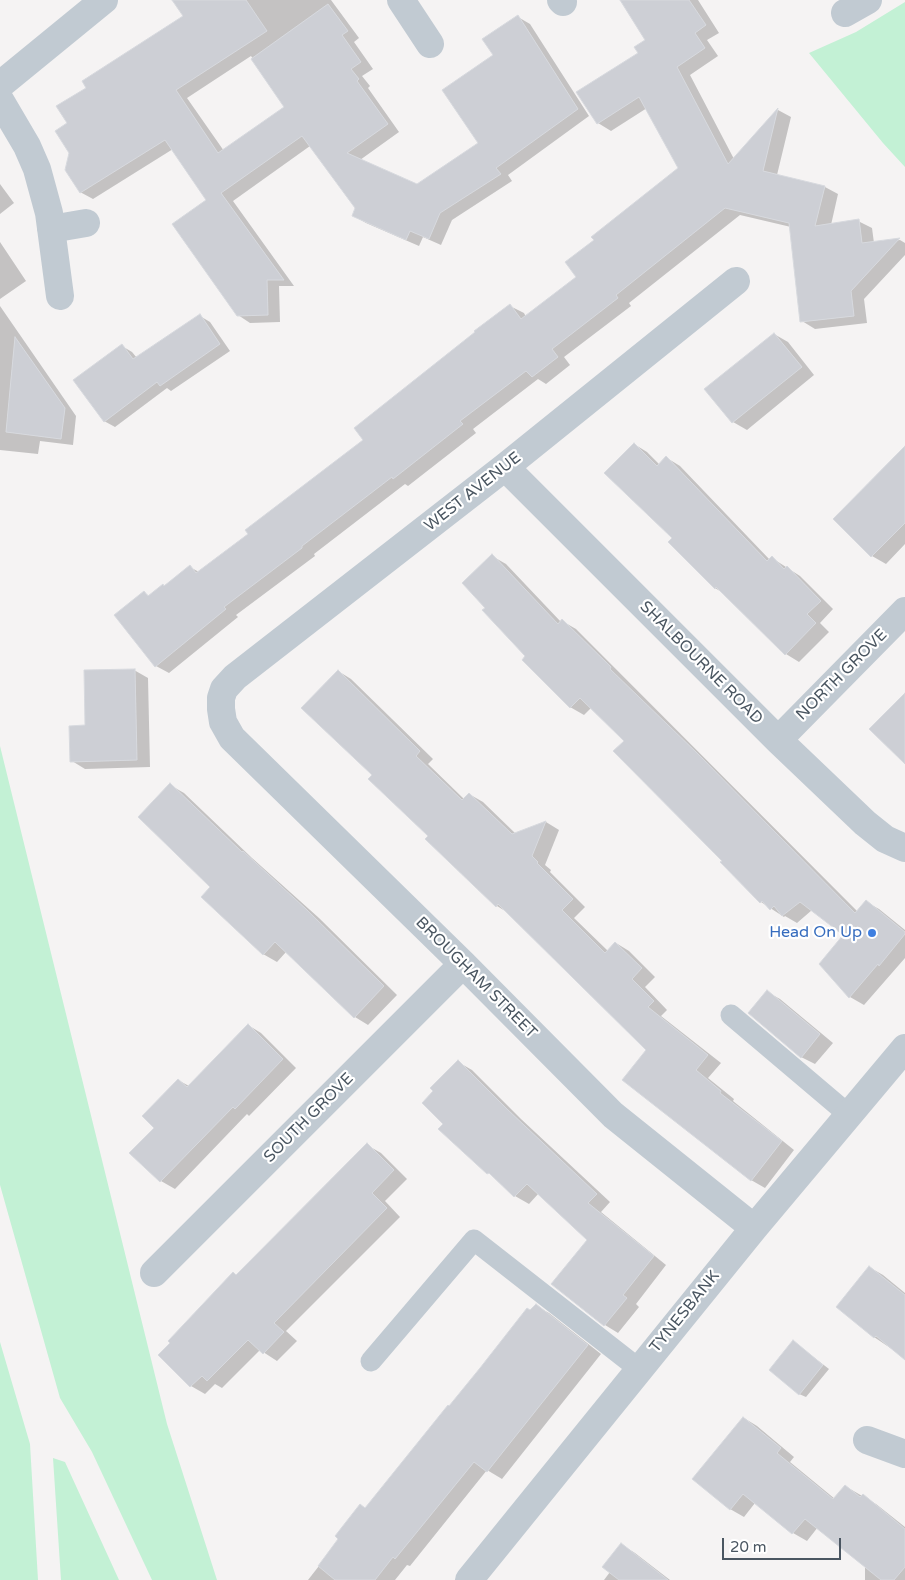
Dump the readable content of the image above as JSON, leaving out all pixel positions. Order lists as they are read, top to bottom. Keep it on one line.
{"streets":{"street":["WEST AVENUE","SHALBOURNE ROAD","NORTH GROVE","BROUGHAM STREET","SOUTH GROVE","TYNESBANK"]},"crossings":[["WEST AVENUE","SHALBOURNE ROAD"],["WEST AVENUE","BROUGHAM STREET"],["SHALBOURNE ROAD","NORTH GROVE"],["BROUGHAM STREET","SOUTH GROVE"],["BROUGHAM STREET","TYNESBANK"]],"places":["Head On Up"],"scale_bar":"20 m"}
